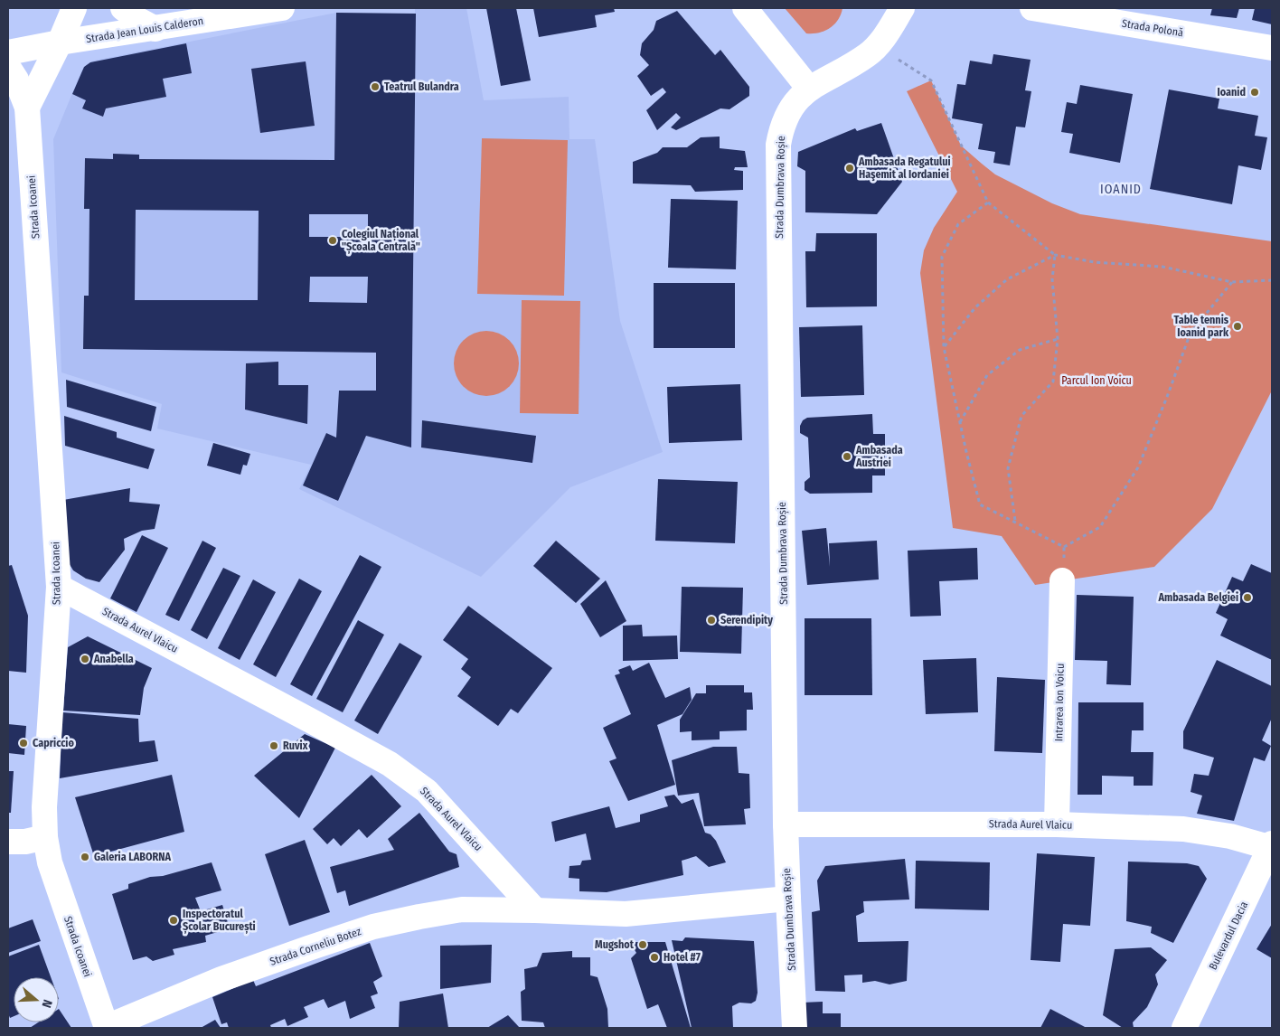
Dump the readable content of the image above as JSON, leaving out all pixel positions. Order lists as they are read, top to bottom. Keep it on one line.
{"streets":{"street":["Strada Polonă","Strada Jean Louis Calderon","Strada Dumbrava Roșie","Strada Icoanei","Strada Aurel Vlaicu","Intrarea Ion Voicu","Bulevardul Dacia","Strada Corneliu Botez"]},"crossings":[["Strada Dumbrava Roșie","Strada Aurel Vlaicu"],["Strada Icoanei","Strada Aurel Vlaicu"],["Strada Icoanei","Strada Corneliu Botez"],["Strada Aurel Vlaicu","Intrarea Ion Voicu"],["Strada Aurel Vlaicu","Bulevardul Dacia"],["Strada Aurel Vlaicu","Strada Corneliu Botez"]],"districts":["IOANID"],"parks":["Parcul Ion Voicu"],"places":["Teatrul Bulandra","Ioanid","Ambasada Regatului Haşemit al Iordaniei","Colegiul Național \"Școala Centrală\"","Table tennis Ioanid park","Ambasada Austriei","Ambasada Belgiei","Serendipity","Anabella","Capriccio","Ruvix","Galeria LABORNA","Inspectoratul Școlar București","Mugshot","Hotel #7"],"north":"right"}
